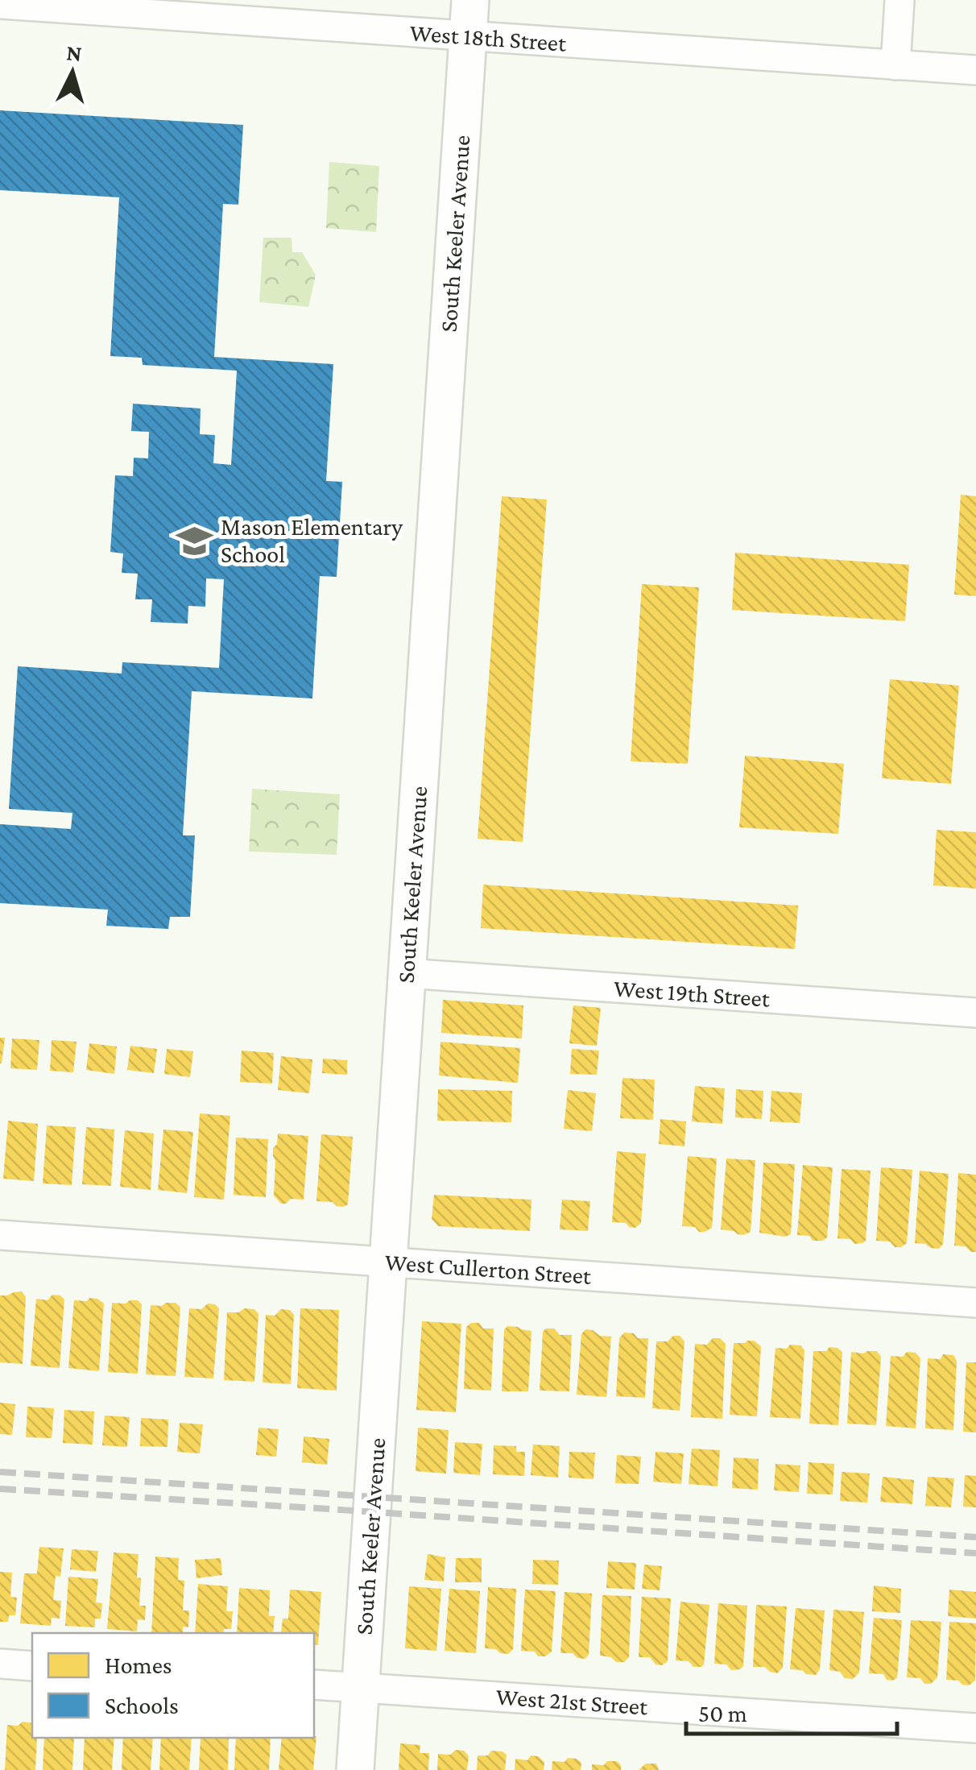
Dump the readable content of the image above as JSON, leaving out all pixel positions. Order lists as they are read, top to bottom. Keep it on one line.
{"streets":{"street":["West 18th Street","South Keeler Avenue","West 19th Street","West Cullerton Street","West 21st Street"]},"crossings":[["West 18th Street","South Keeler Avenue"],["South Keeler Avenue","West 19th Street"],["South Keeler Avenue","West Cullerton Street"],["South Keeler Avenue","West 21st Street"]],"places":{"school or university":["Mason Elementary School"]},"legend":["Homes","Schools"],"scale_bar":"50 m","north":"top"}
